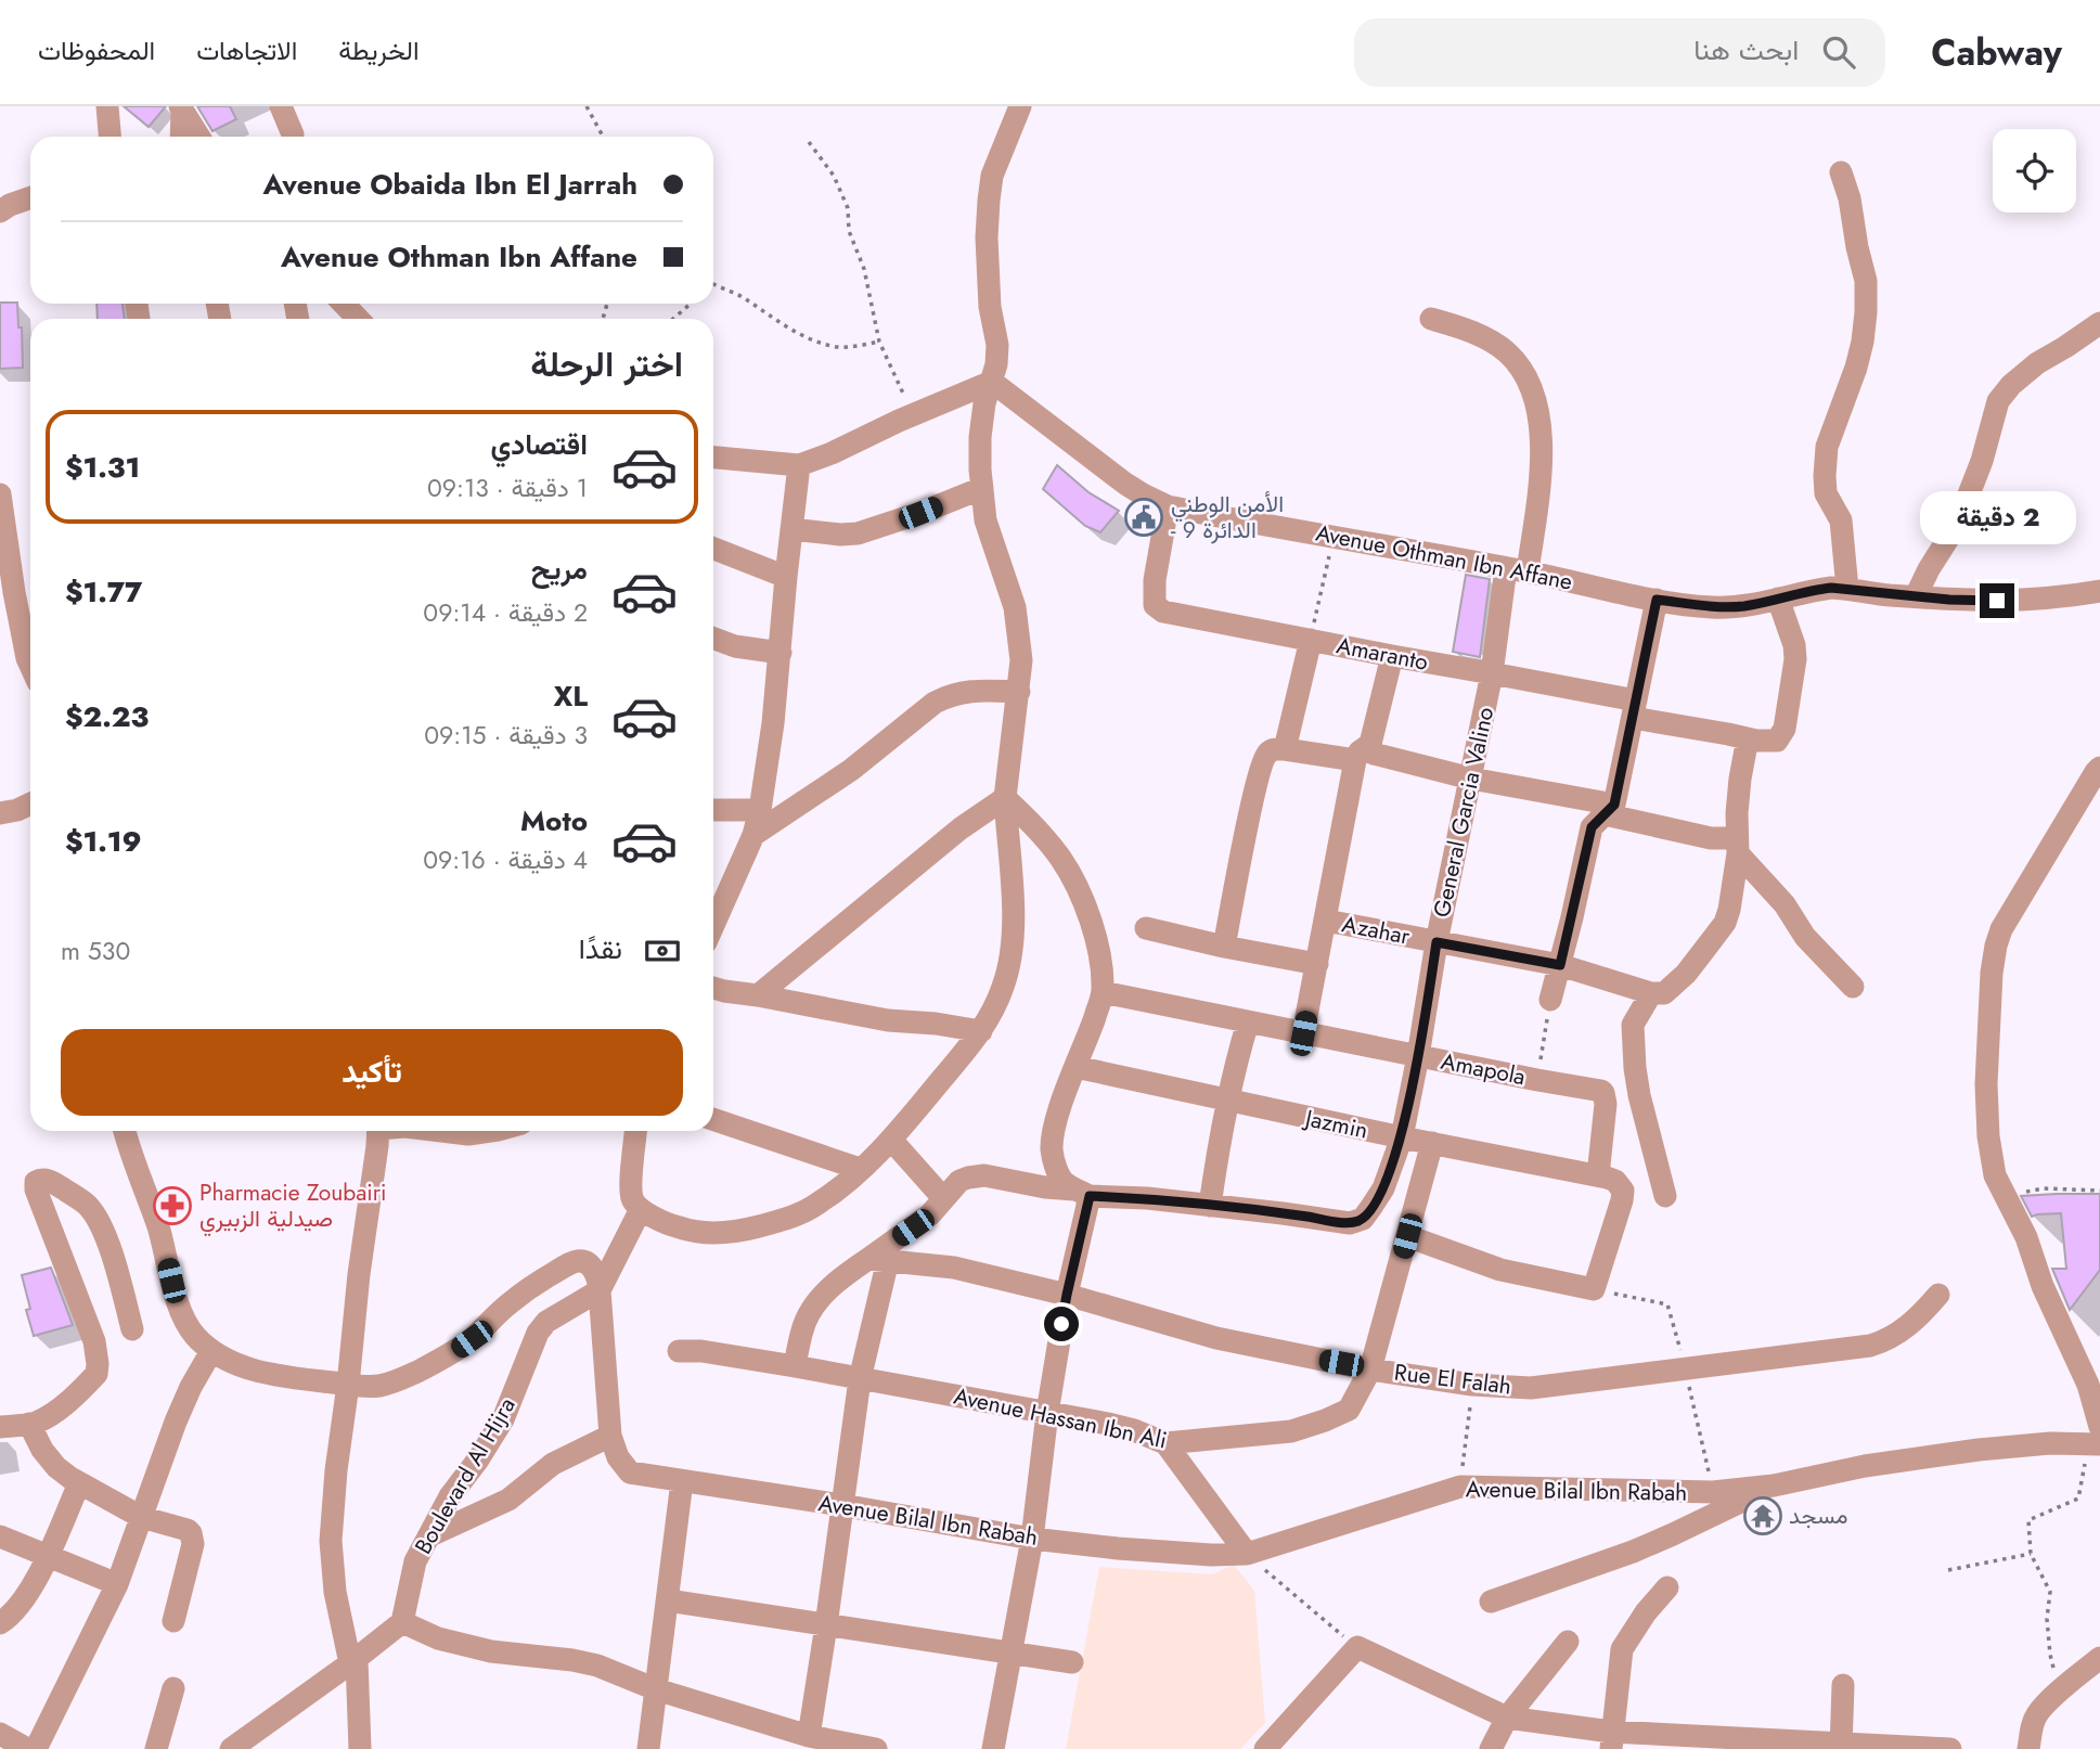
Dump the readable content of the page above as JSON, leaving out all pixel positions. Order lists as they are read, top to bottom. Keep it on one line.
{"streets":{"street":["Avenue Othman Ibn Affane","Amaranto","General Garcia Valino","Azahar","Amapola","Jazmin","Rue El Falah","Avenue Hassan Ibn Ali","Boulevard Al Hijra","Avenue Bilal Ibn Rabah"]},"crossings":[["Avenue Othman Ibn Affane","Amaranto"],["Avenue Othman Ibn Affane","General Garcia Valino"],["Amaranto","General Garcia Valino"],["General Garcia Valino","Azahar"],["General Garcia Valino","Amapola"],["General Garcia Valino","Jazmin"],["General Garcia Valino","Rue El Falah"],["Amapola","Jazmin"],["Jazmin","Avenue Hassan Ibn Ali"],["Rue El Falah","Avenue Hassan Ibn Ali"],["Boulevard Al Hijra","Avenue Bilal Ibn Rabah"]],"places":{"public building":["الأمن الوطني - الدائرة 9"],"pharmacy":["Pharmacie Zoubairi صيدلية الزبيري"],"temple":["مسجد"]},"page":{"header":"Cabway","search":"ابحث هنا","nav":["الخريطة","الاتجاهات","المحفوظات"],"banner":["Avenue Obaida Ibn El Jarrah","Avenue Othman Ibn Affane"],"heading":"اختر الرحلة","list":[{"name":"اقتصادي","note":"1 دقيقة · 09:13","value":"$1.31"},{"name":"مريح","note":"2 دقيقة · 09:14","value":"$1.77"},{"name":"XL","note":"3 دقيقة · 09:15","value":"$2.23"},{"name":"Moto","note":"4 دقيقة · 09:16","value":"$1.19"}],"bubble":"2 دقيقة","pay":["نقدًا","530 m"],"buttons":"تأكيد"}}
